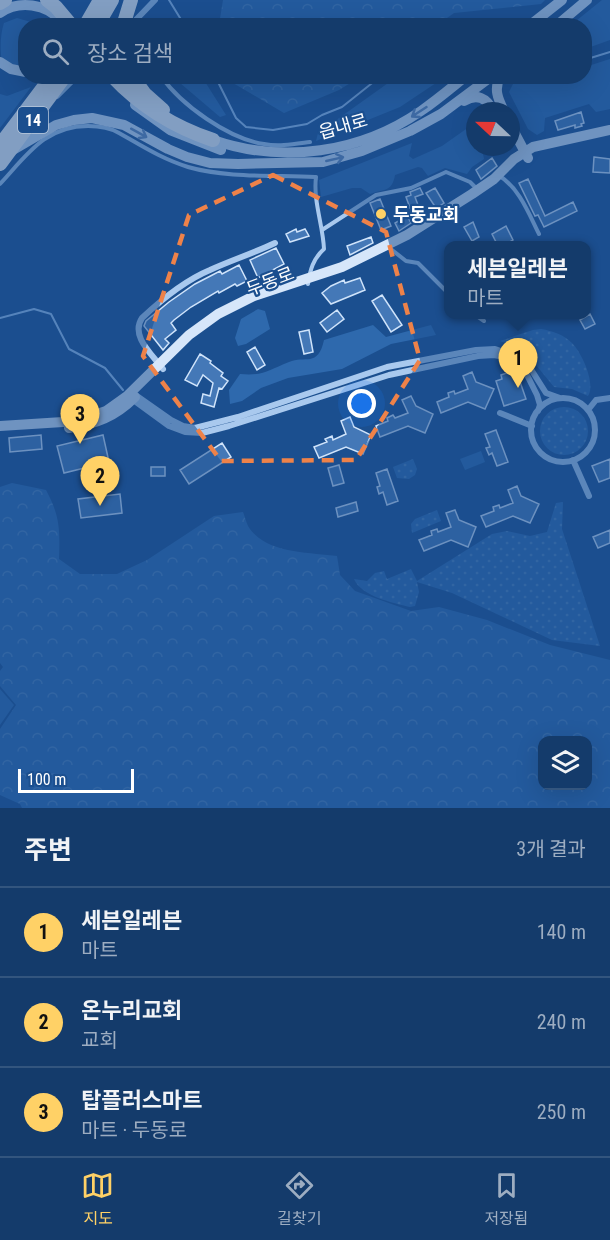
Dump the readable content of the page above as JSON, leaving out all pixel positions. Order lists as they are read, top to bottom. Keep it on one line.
{"streets":{"highway":["14"],"street":["읍내로","두동로"]},"places":["두동교회"],"scale_bar":"100 m","north":"left","page":{"search":"장소 검색","popup":["세븐일레븐","마트"],"pins":["1","3","2"],"scale":"100 m","heading":["주변","3개 결과"],"list":[{"mark":"1","name":"세븐일레븐","note":"마트","value":"140 m"},{"mark":"2","name":"온누리교회","note":"교회","value":"240 m"},{"mark":"3","name":"탑플러스마트","note":"마트 · 두동로","value":"250 m"}],"nav":["지도","길찾기","저장됨"]}}
